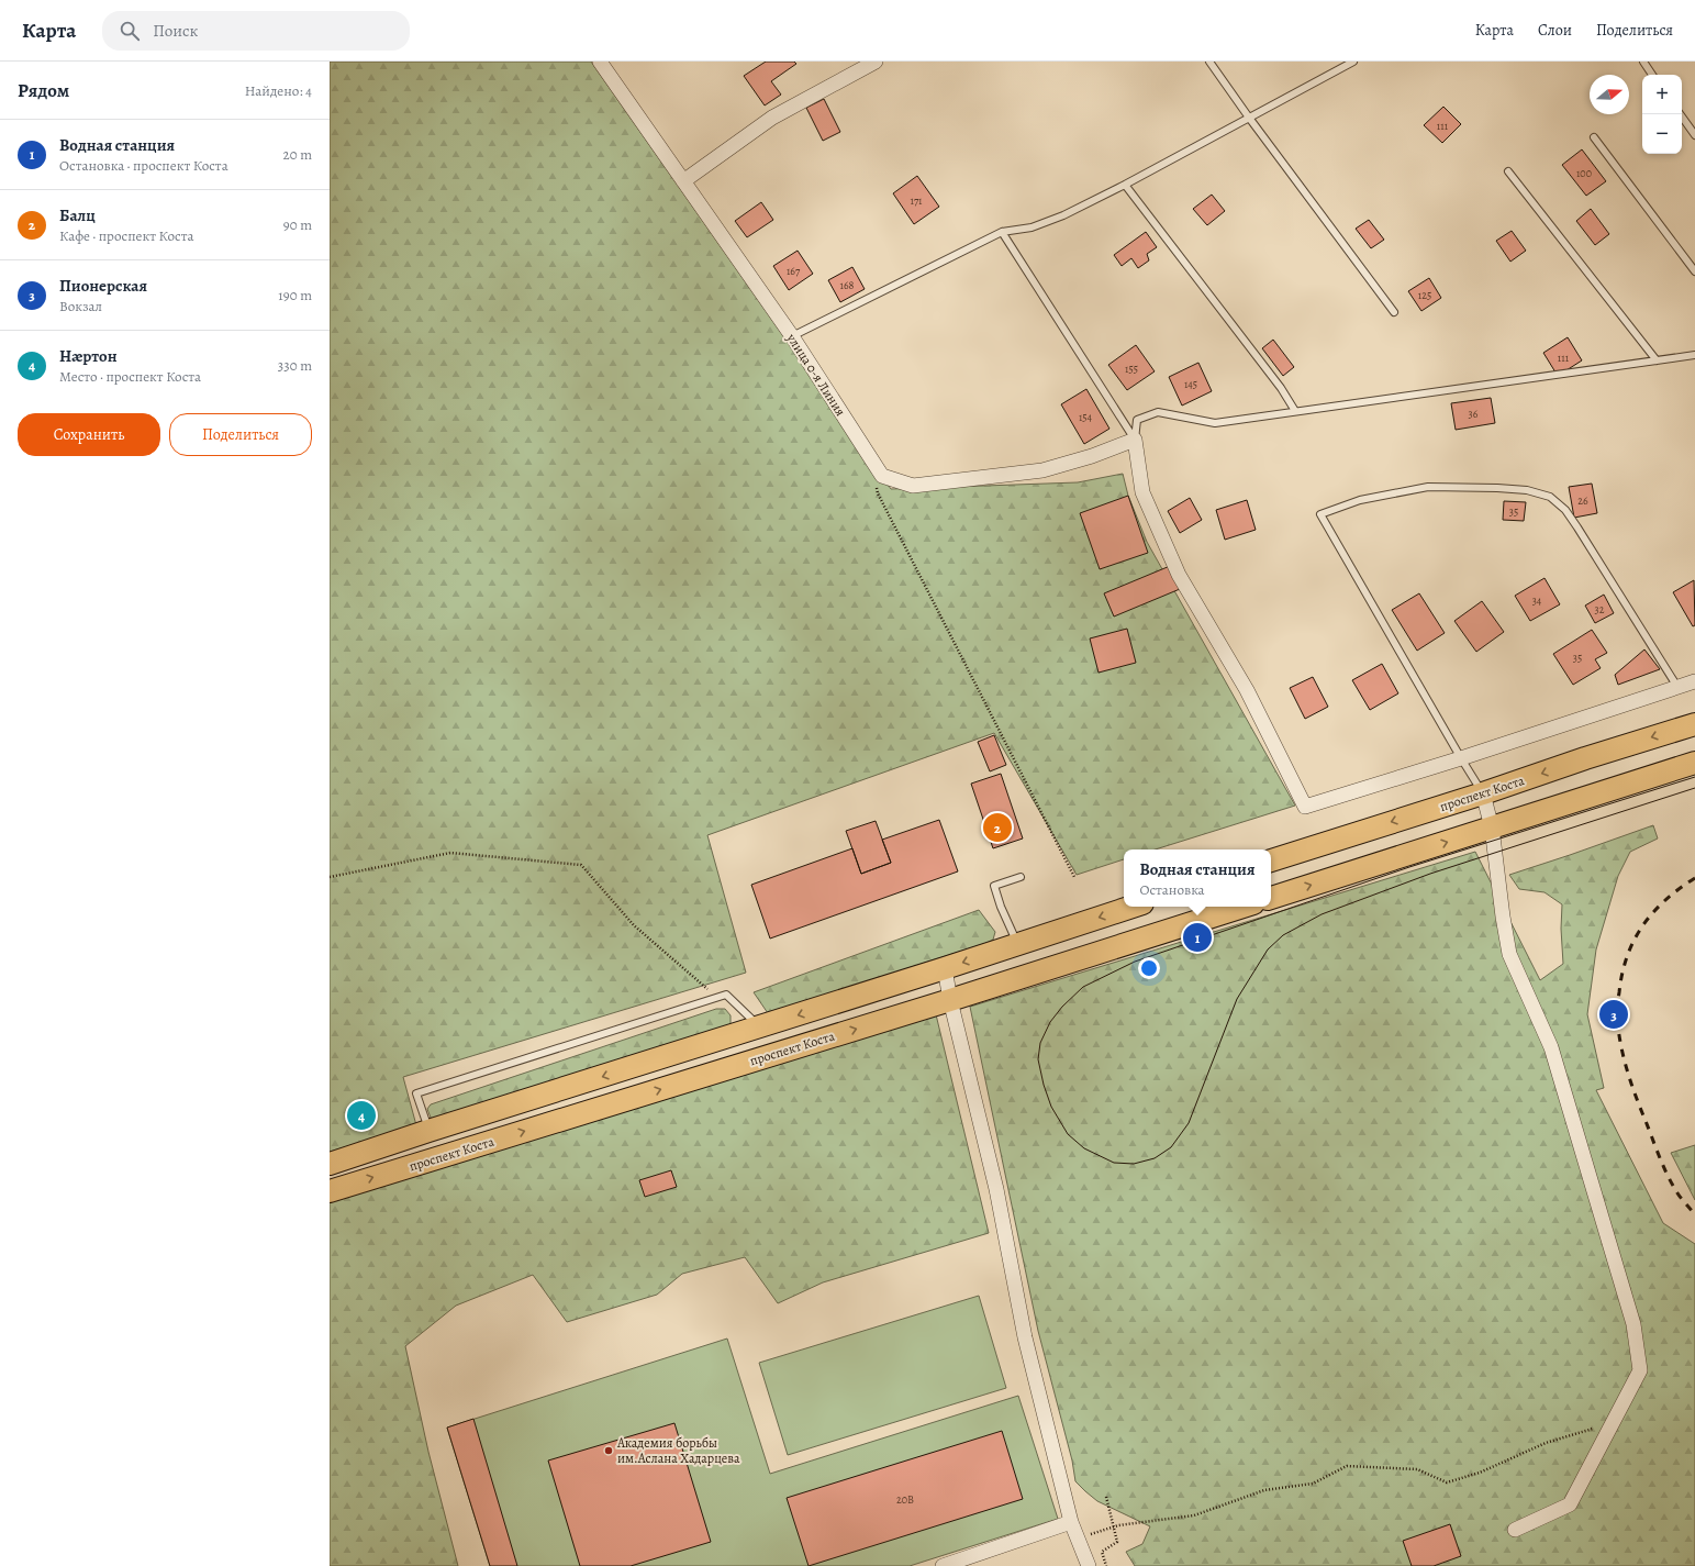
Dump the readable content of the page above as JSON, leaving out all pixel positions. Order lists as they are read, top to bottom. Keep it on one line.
{"streets":{"main road":["проспект Коста"],"street":["улица 0-я Линия"]},"places":["Академия борьбы им.Аслана Хадарцева"],"house_numbers":["111","100","171","167","168","125","111","155","145","36","154","26","35","34","32","35","20В"],"north":"right","page":{"header":"Карта","search":"Поиск","nav":["Карта","Слои","Поделиться"],"heading":["Рядом","Найдено: 4"],"map_buttons":["+","−"],"list":[{"mark":"1","name":"Водная станция","note":"Остановка · проспект Коста","value":"20 m"},{"mark":"2","name":"Балц","note":"Кафе · проспект Коста","value":"90 m"},{"mark":"3","name":"Пионерская","note":"Вокзал","value":"190 m"},{"mark":"4","name":"Нæртон","note":"Место · проспект Коста","value":"330 m"}],"buttons":["Сохранить","Поделиться"],"pins":["2","1","3","4"],"popup":["Водная станция","Остановка"]}}
